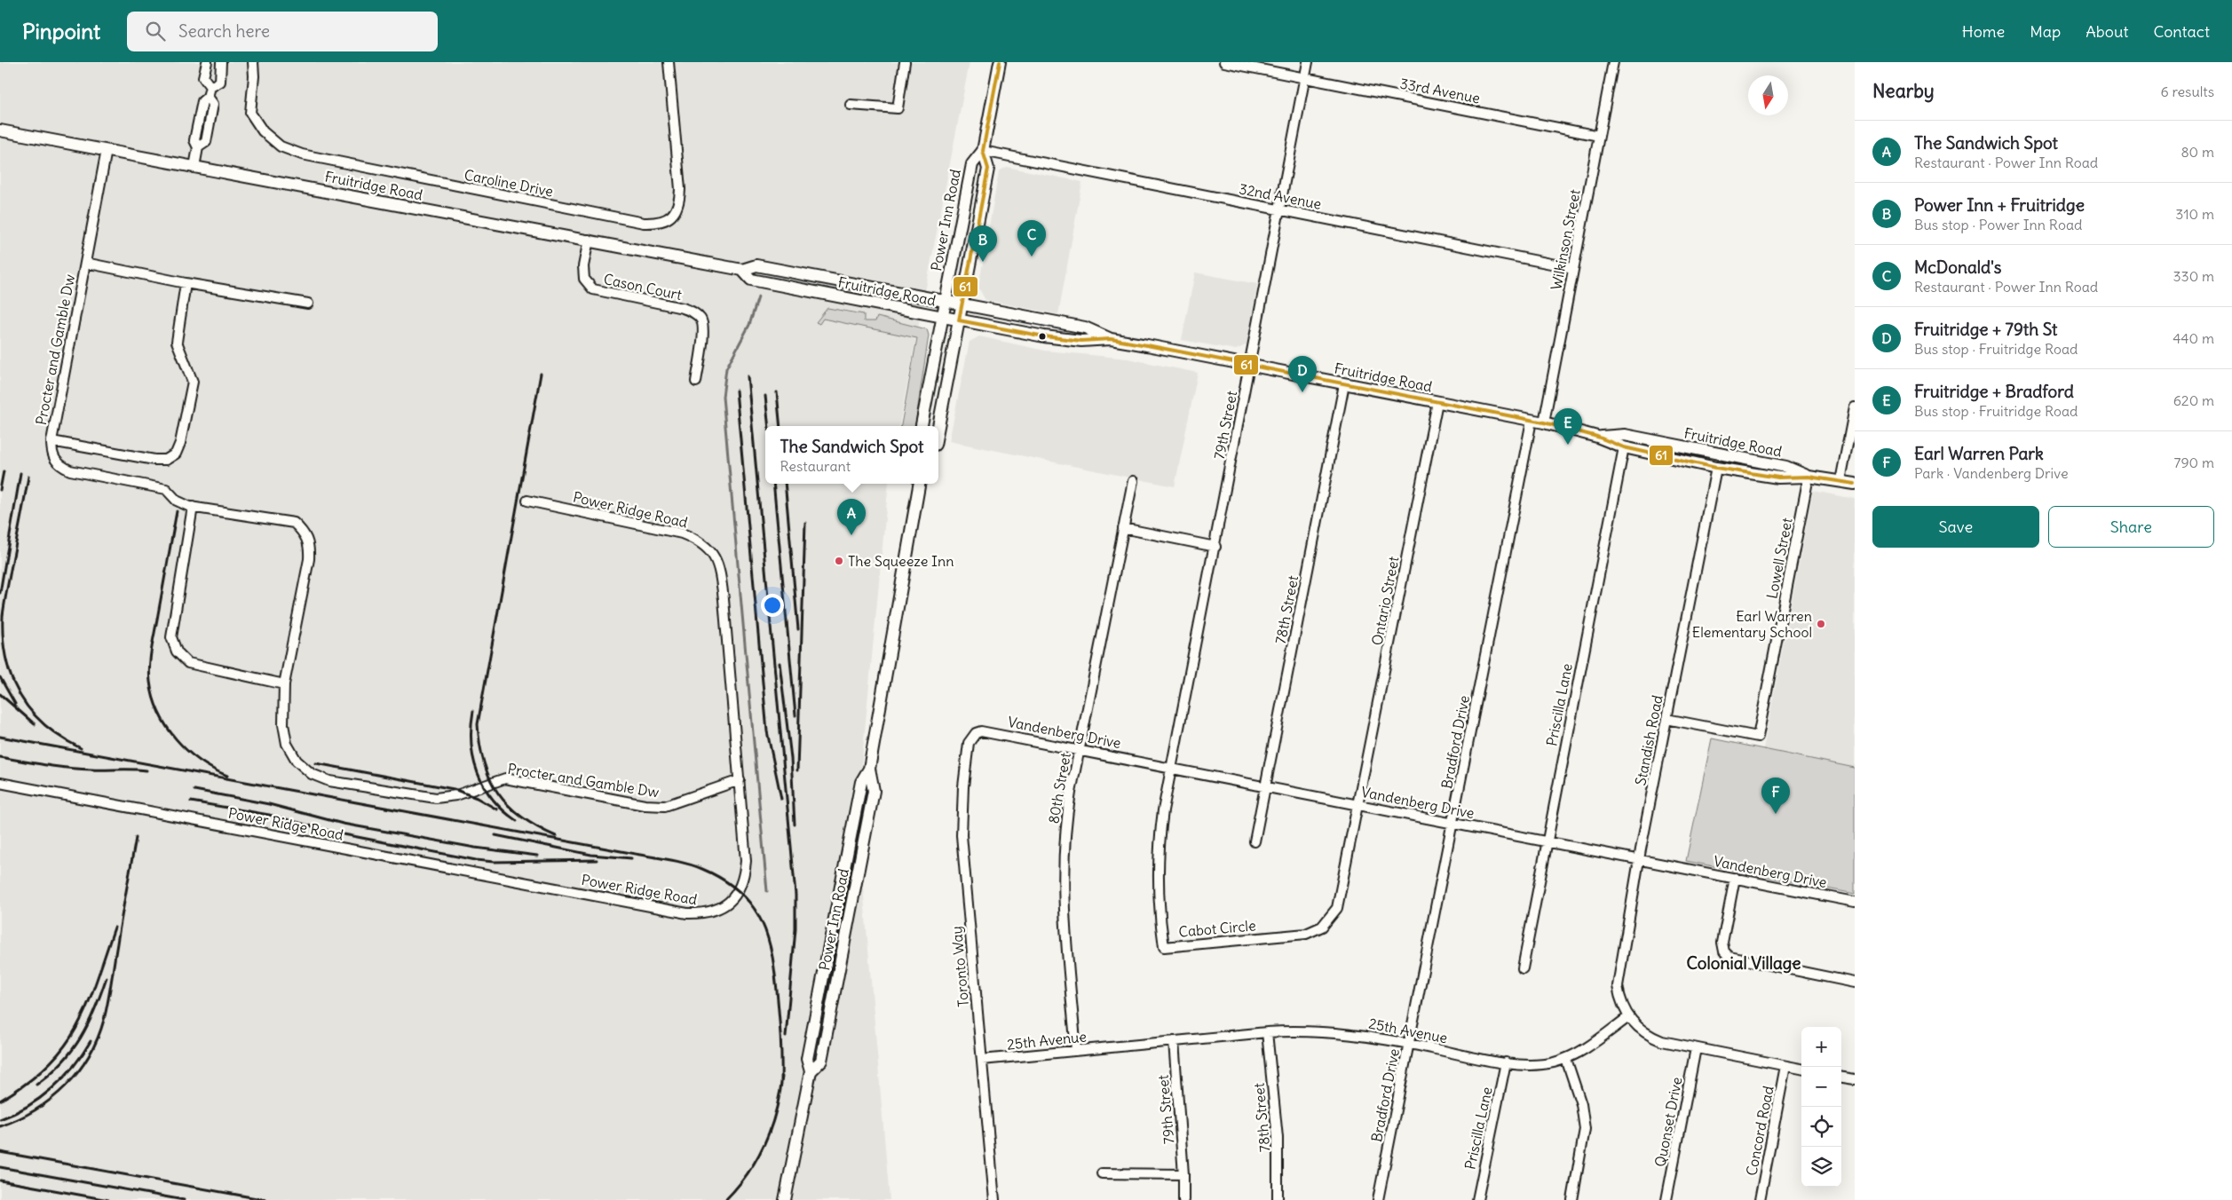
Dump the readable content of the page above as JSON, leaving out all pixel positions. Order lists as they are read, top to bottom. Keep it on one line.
{"streets":{"main road":["Fruitridge Road","Power Inn Road"],"street":["33rd Avenue","Caroline Drive","32nd Avenue","Wilkinson Street","Cason Court","Procter and Gamble Dw","79th Street","Power Ridge Road","Lowell Street","Ontario Street","78th Street","Priscilla Lane","Vandenberg Drive","Standish Road","Bradford Drive","80th Street","Cabot Circle","Toronto Way","25th Avenue","Quonset Drive","Concord Road"]},"crossings":[["33rd Avenue","Wilkinson Street"],["33rd Avenue","79th Street"],["Fruitridge Road","Power Inn Road"],["Fruitridge Road","Wilkinson Street"],["Fruitridge Road","Cason Court"],["Fruitridge Road","Procter and Gamble Dw"],["Fruitridge Road","79th Street"],["Fruitridge Road","Lowell Street"],["Fruitridge Road","Ontario Street"],["Fruitridge Road","78th Street"],["Fruitridge Road","Priscilla Lane"],["Fruitridge Road","Standish Road"],["Fruitridge Road","Bradford Drive"],["32nd Avenue","Power Inn Road"],["32nd Avenue","Wilkinson Street"],["32nd Avenue","79th Street"],["Procter and Gamble Dw","Power Ridge Road"],["79th Street","Vandenberg Drive"],["79th Street","Cabot Circle"],["79th Street","25th Avenue"],["Lowell Street","Standish Road"],["Ontario Street","Vandenberg Drive"],["Ontario Street","Cabot Circle"],["78th Street","Vandenberg Drive"],["78th Street","25th Avenue"],["Priscilla Lane","Vandenberg Drive"],["Priscilla Lane","25th Avenue"],["Vandenberg Drive","Standish Road"],["Vandenberg Drive","Bradford Drive"],["Vandenberg Drive","80th Street"],["Vandenberg Drive","Cabot Circle"],["Vandenberg Drive","Toronto Way"],["Standish Road","25th Avenue"],["Bradford Drive","25th Avenue"],["80th Street","25th Avenue"],["Toronto Way","25th Avenue"]],"districts":["Colonial Village"],"places":["The Squeeze Inn","Earl Warren Elementary School"],"lines":["transit line 61"],"north":"bottom","page":{"header":"Pinpoint","search":"Search here","nav":["Home","Map","About","Contact"],"heading":["Nearby","6 results"],"list":[{"mark":"A","name":"The Sandwich Spot","note":"Restaurant · Power Inn Road","value":"80 m"},{"mark":"B","name":"Power Inn + Fruitridge","note":"Bus stop · Power Inn Road","value":"310 m"},{"mark":"C","name":"McDonald's","note":"Restaurant · Power Inn Road","value":"330 m"},{"mark":"D","name":"Fruitridge + 79th St","note":"Bus stop · Fruitridge Road","value":"440 m"},{"mark":"E","name":"Fruitridge + Bradford","note":"Bus stop · Fruitridge Road","value":"620 m"},{"mark":"F","name":"Earl Warren Park","note":"Park · Vandenberg Drive","value":"790 m"}],"pins":["C","B","D","E","A","F"],"popup":["The Sandwich Spot","Restaurant"],"buttons":["Save","Share"],"map_buttons":["+","−"]}}
